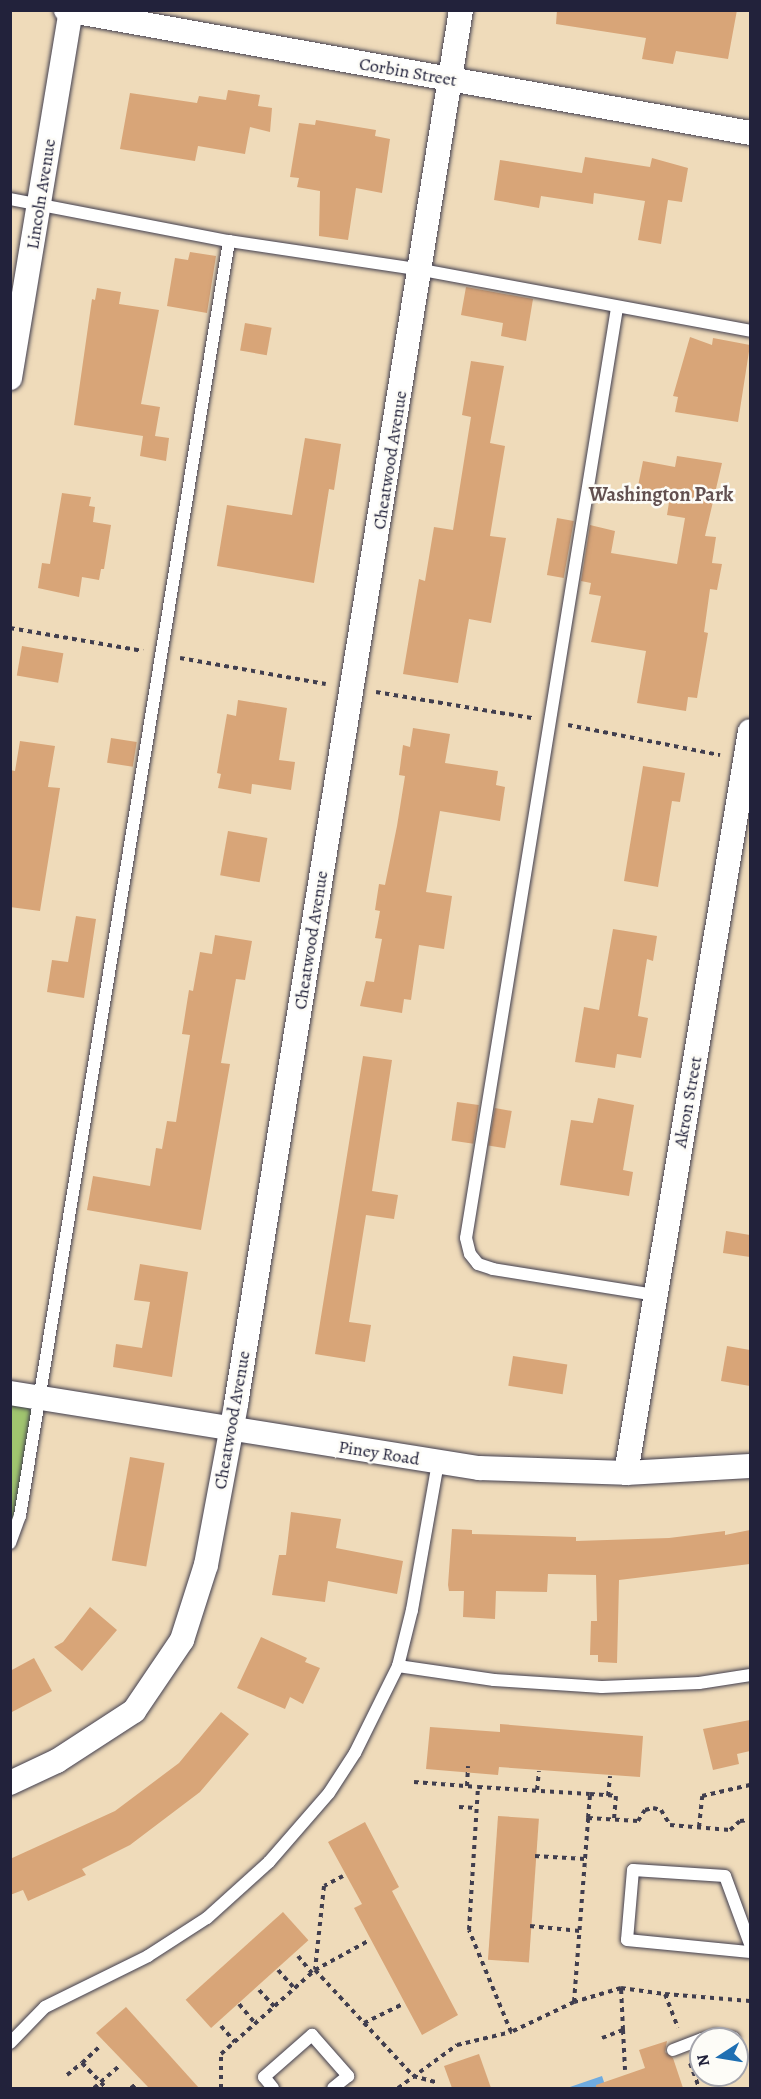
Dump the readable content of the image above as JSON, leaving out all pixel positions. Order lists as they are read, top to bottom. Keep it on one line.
{"streets":{"street":["Corbin Street","Lincoln Avenue","Cheatwood Avenue","Akron Street","Piney Road"]},"crossings":[["Corbin Street","Lincoln Avenue"],["Corbin Street","Cheatwood Avenue"],["Cheatwood Avenue","Piney Road"],["Akron Street","Piney Road"]],"districts":["Washington Park"],"north":"left"}
